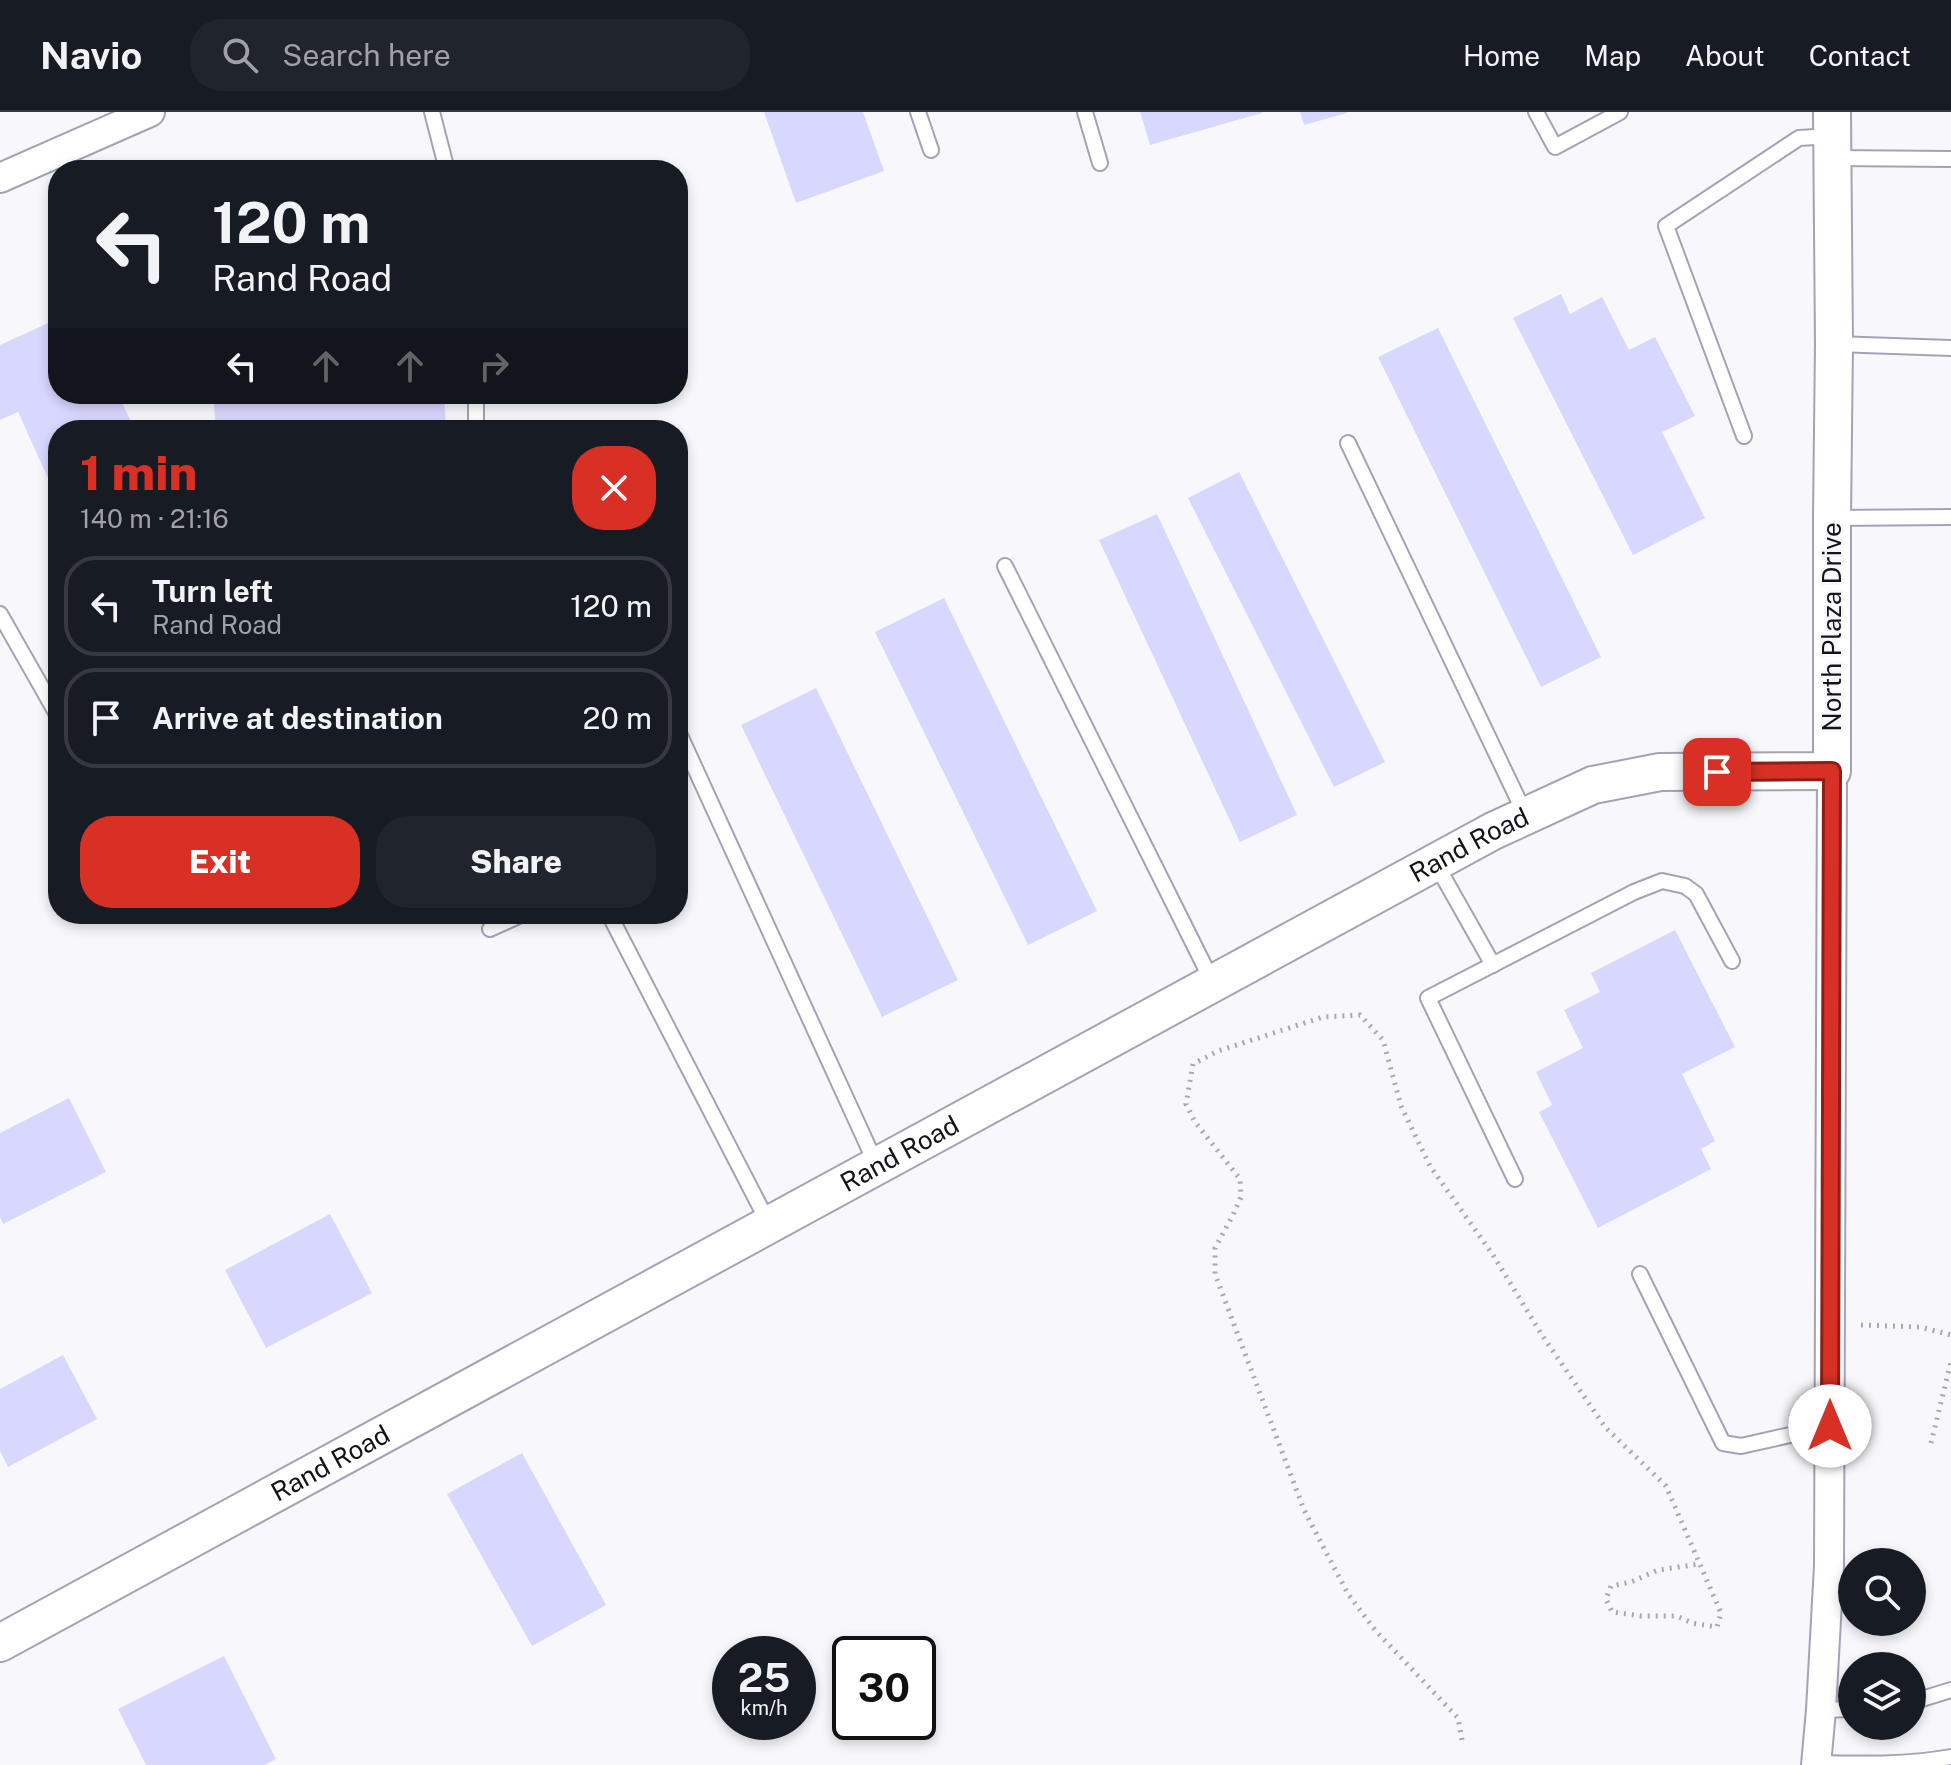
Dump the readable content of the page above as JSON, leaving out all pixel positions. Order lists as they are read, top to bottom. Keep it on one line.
{"streets":{"street":["North Plaza Drive","Rand Road"]},"crossings":[["North Plaza Drive","Rand Road"]],"page":{"header":"Navio","search":"Search here","nav":["Home","Map","About","Contact"],"turn":["120 m","Rand Road"],"heading":["1 min","140 m · 21:16"],"list":[{"name":"Turn left","note":"Rand Road","value":"120 m"},{"name":"Arrive at destination","value":"20 m"}],"buttons":["Exit","Share"],"speed":"25 km/h","limit":"30"}}
